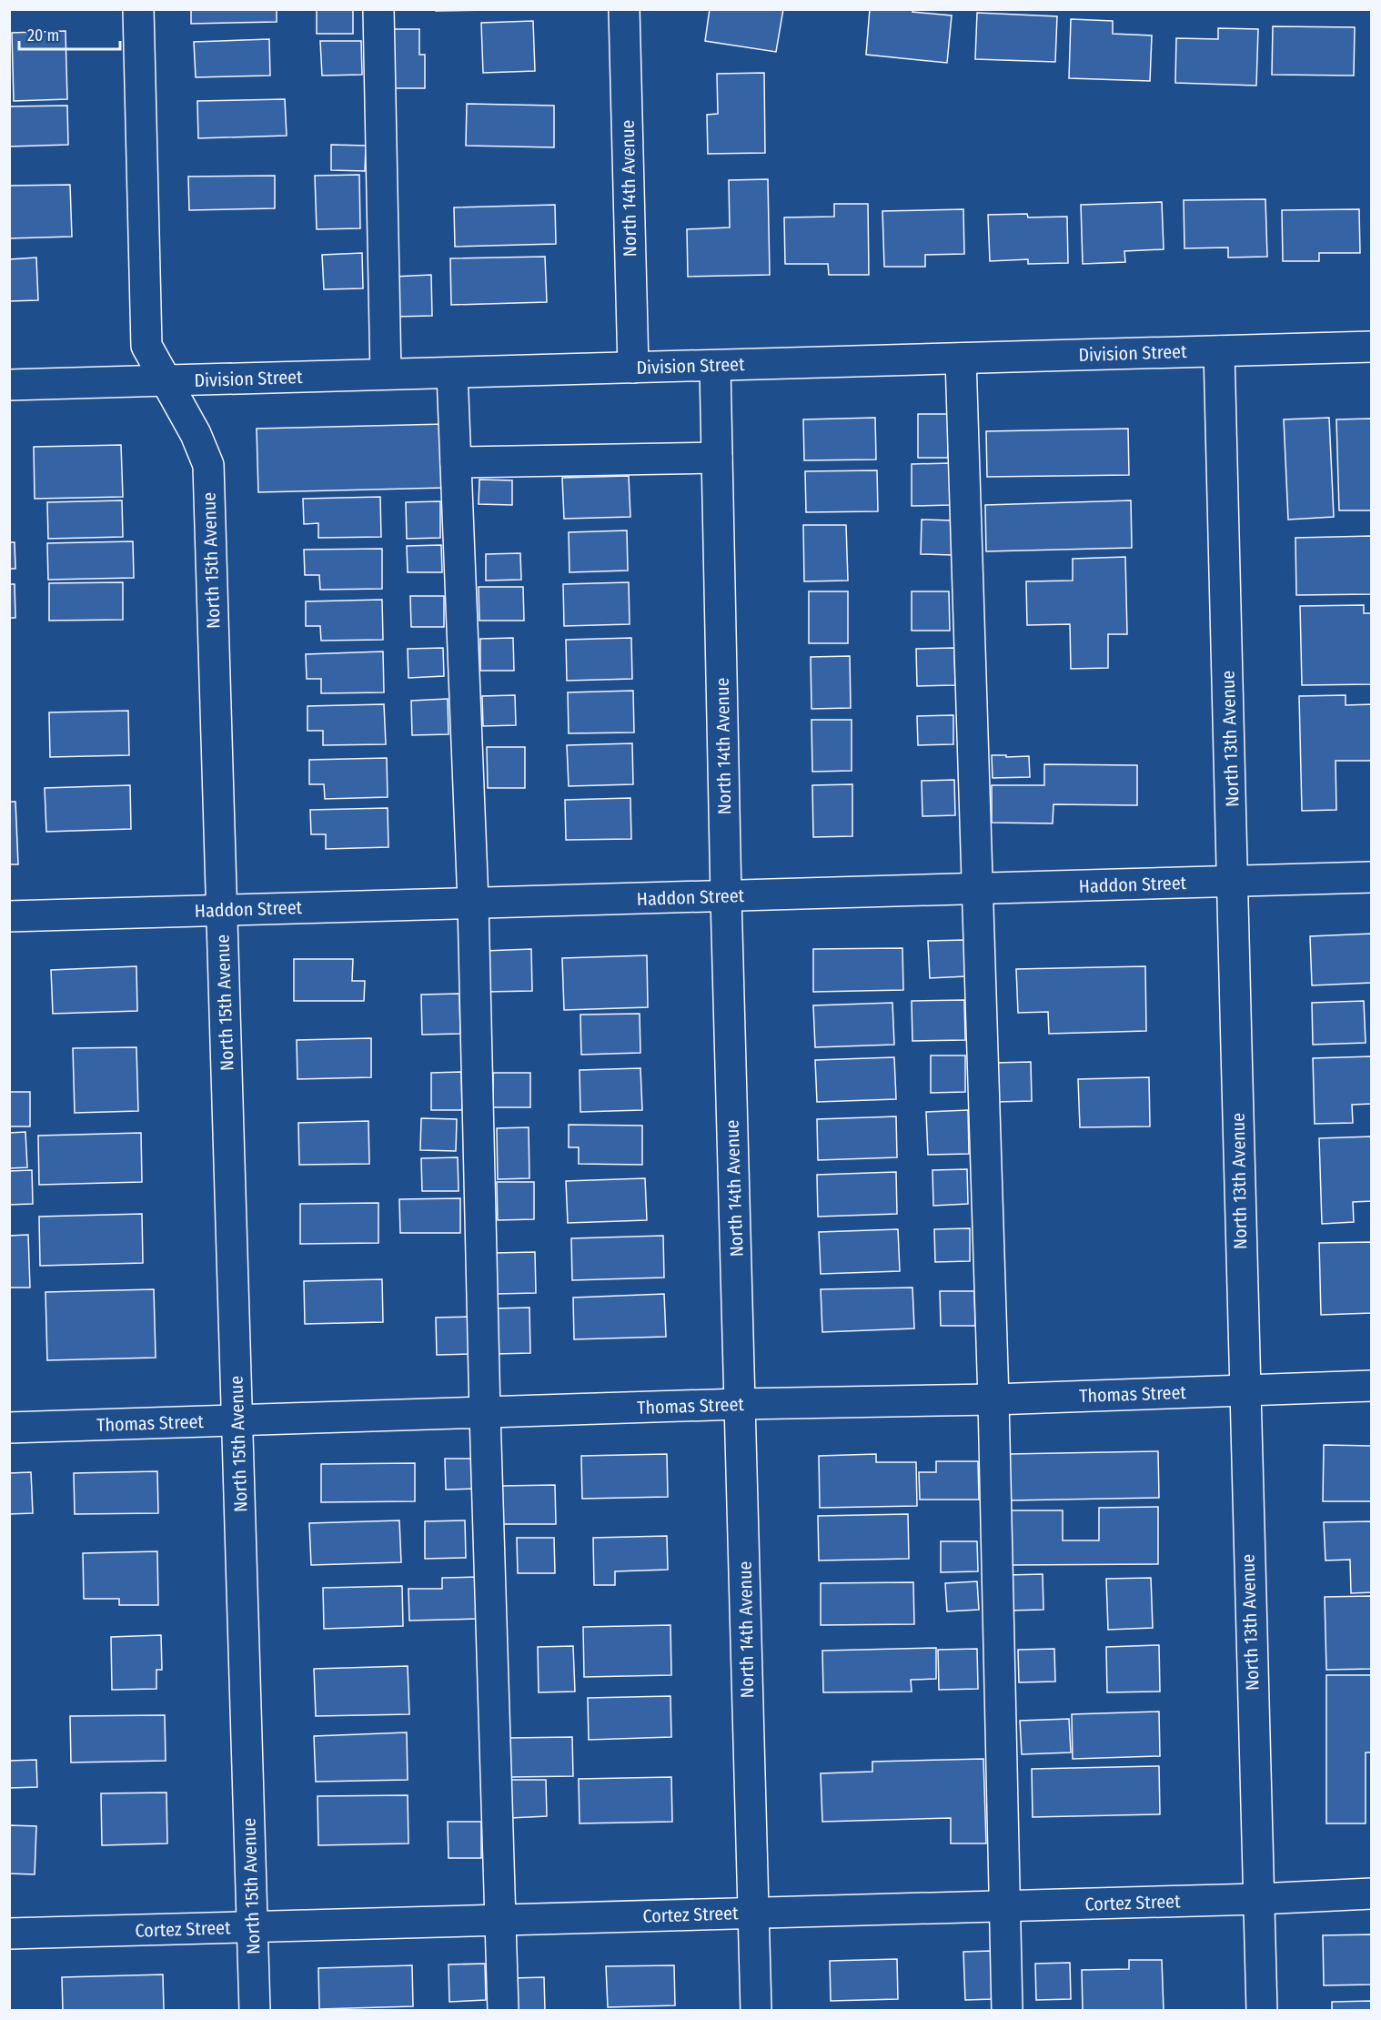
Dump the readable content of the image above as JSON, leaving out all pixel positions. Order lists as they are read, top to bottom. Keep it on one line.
{"streets":{"street":["North 14th Avenue","Division Street","North 15th Avenue","North 13th Avenue","Haddon Street","Thomas Street","Cortez Street"]},"crossings":[["North 14th Avenue","Division Street"],["North 14th Avenue","Haddon Street"],["North 14th Avenue","Thomas Street"],["North 14th Avenue","Cortez Street"],["Division Street","North 15th Avenue"],["Division Street","North 13th Avenue"],["North 15th Avenue","Haddon Street"],["North 15th Avenue","Thomas Street"],["North 15th Avenue","Cortez Street"],["North 13th Avenue","Haddon Street"],["North 13th Avenue","Thomas Street"],["North 13th Avenue","Cortez Street"]],"scale_bar":"20 m"}
